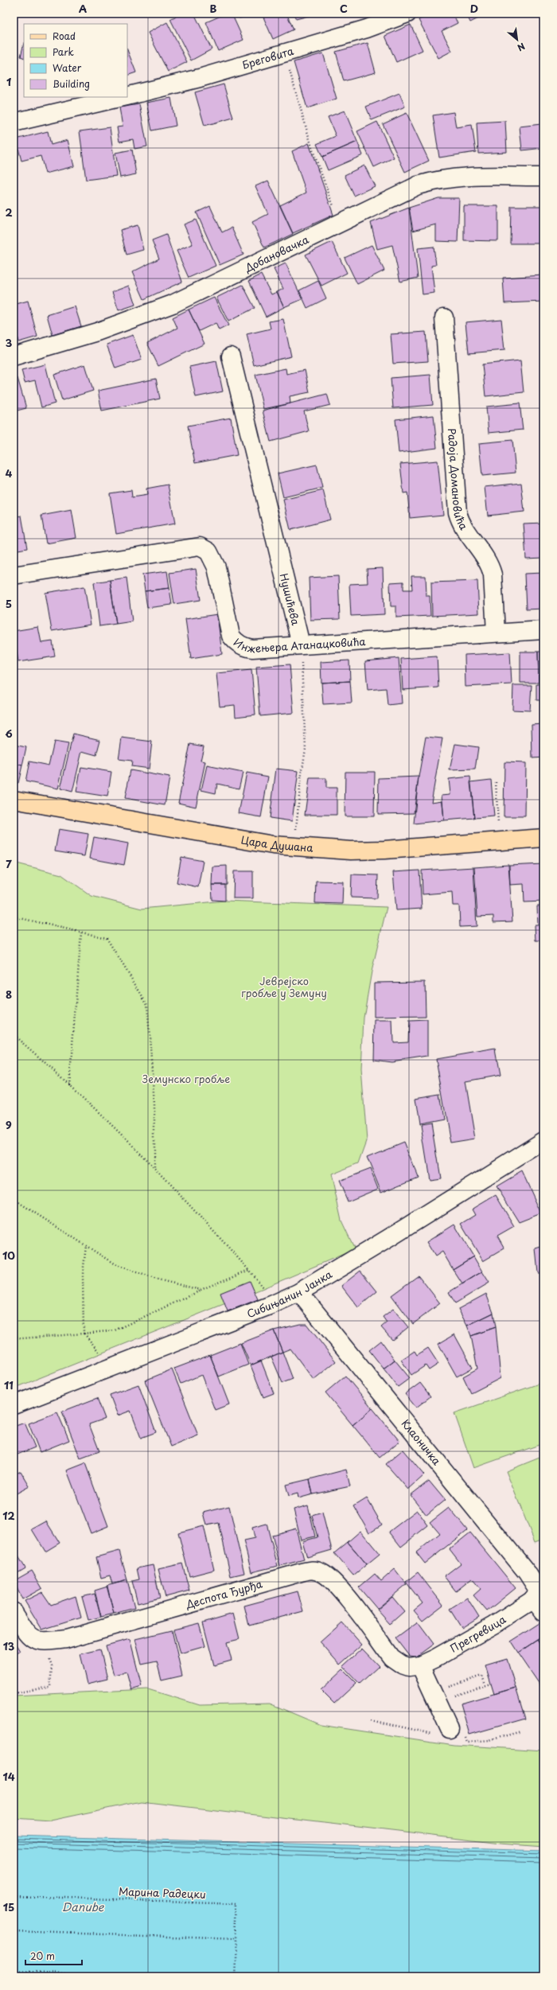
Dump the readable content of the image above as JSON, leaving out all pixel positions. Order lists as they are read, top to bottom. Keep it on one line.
{"streets":{"main road":["Цара Душана"],"street":["Бреговита","Добановачка","Радоја Домановића","Нушићева","Инжењера Атанацковића","Сибињанин Јанка","Клаоничка","Деспота Ђурђа","Прегревица"],"path":["Марина Радецки"]},"crossings":[["Радоја Домановића","Инжењера Атанацковића"],["Нушићева","Инжењера Атанацковића"],["Сибињанин Јанка","Клаоничка"],["Клаоничка","Прегревица"],["Деспота Ђурђа","Прегревица"]],"water":["Danube"],"parks":["Јеврејско гробље у Земуну","Земунско гробље"],"legend":["Road","Park","Water","Building"],"scale_bar":"20 m","north":"bottom right","grid":{"columns":["A","B","C","D"],"rows":["1","2","3","4","5","6","7","8","9","10","11","12","13","14","15"]}}
